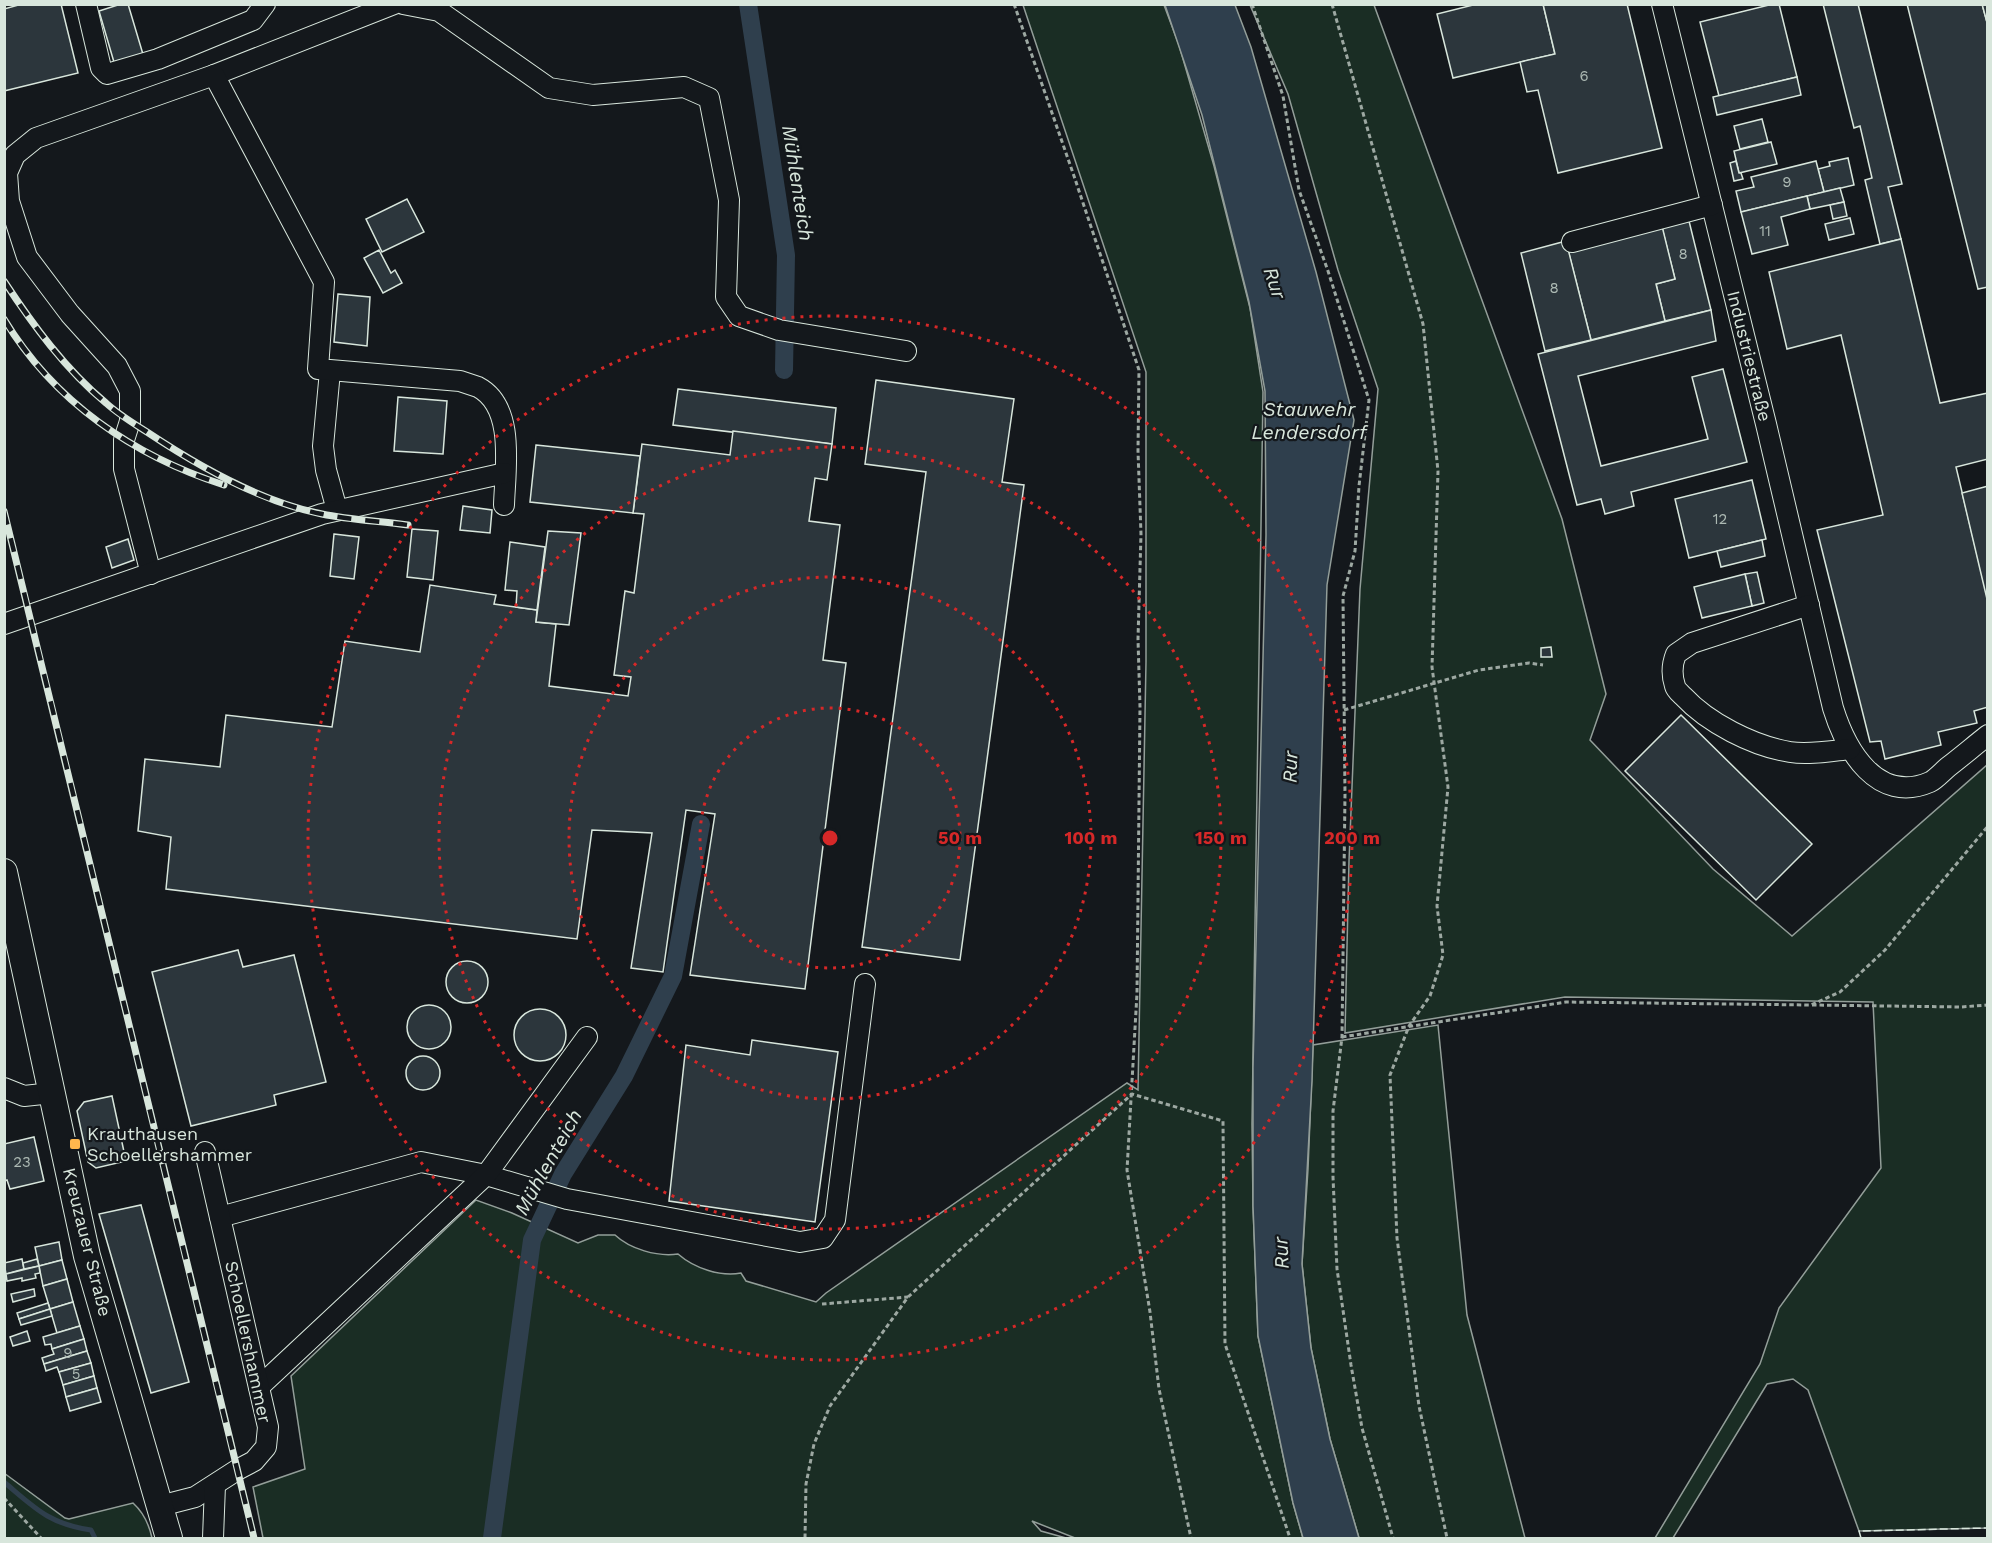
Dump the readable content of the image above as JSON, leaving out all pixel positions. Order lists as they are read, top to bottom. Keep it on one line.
{"streets":{"main road":["Kreuzauer Straße"],"street":["Industriestraße","Schoellershammer"]},"crossings":[["Kreuzauer Straße","Schoellershammer"]],"water":["Mühlenteich","Rur","Stauwehr Lendersdorf"],"places":{"transit":["Krauthausen Schoellershammer"]},"house_numbers":["6","9","11","8","8","12","23","9","5"],"rings":["50 m","100 m","150 m","200 m"]}
